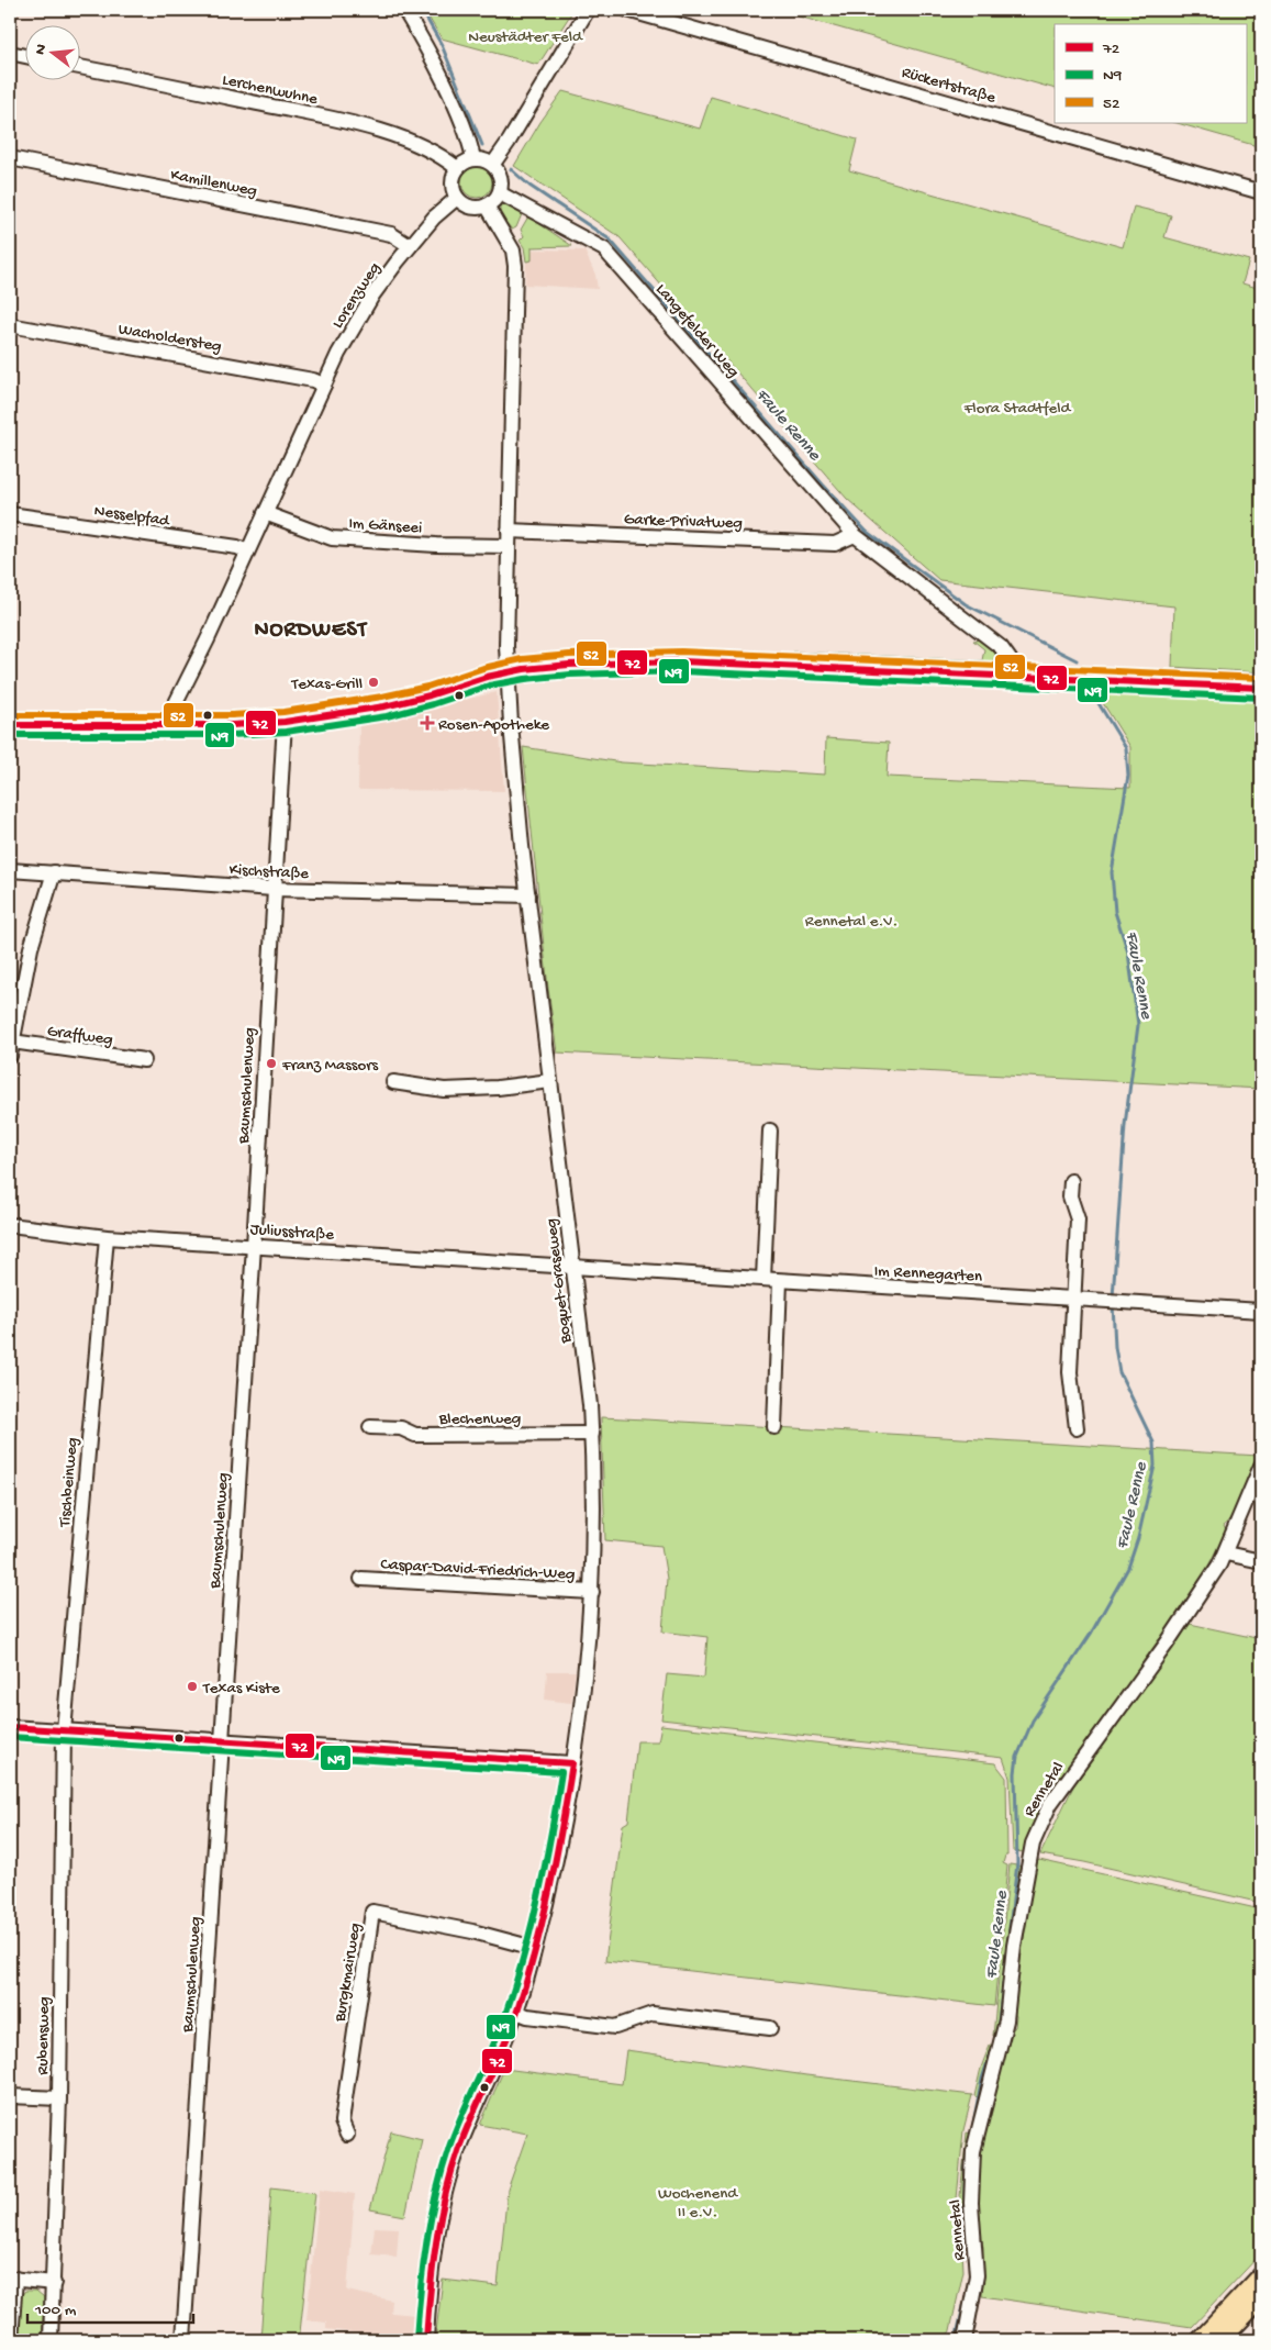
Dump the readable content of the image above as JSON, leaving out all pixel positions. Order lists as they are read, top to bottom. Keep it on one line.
{"streets":{"street":["Rückertstraße","Lerchenwuhne","Kamillenweg","Lorenzweg","Langefelder Weg","Wacholdersteg","Nesselpfad","Garke-Privatweg","Im Gänseei","Kischstraße","Graffweg","Baumschulenweg","Juliusstraße","Im Rennegarten","Boquet-Graseweg","Blechenweg","Tischbeinweg","Caspar-David-Friedrich-Weg","Rennetal","Burgkmairweg","Rubensweg"]},"crossings":[["Lerchenwuhne","Lorenzweg"],["Lerchenwuhne","Langefelder Weg"],["Lerchenwuhne","Boquet-Graseweg"],["Kamillenweg","Lorenzweg"],["Lorenzweg","Langefelder Weg"],["Lorenzweg","Wacholdersteg"],["Lorenzweg","Nesselpfad"],["Lorenzweg","Im Gänseei"],["Lorenzweg","Boquet-Graseweg"],["Langefelder Weg","Garke-Privatweg"],["Langefelder Weg","Boquet-Graseweg"],["Garke-Privatweg","Boquet-Graseweg"],["Im Gänseei","Boquet-Graseweg"],["Kischstraße","Baumschulenweg"],["Kischstraße","Boquet-Graseweg"],["Baumschulenweg","Juliusstraße"],["Juliusstraße","Im Rennegarten"],["Juliusstraße","Boquet-Graseweg"],["Juliusstraße","Tischbeinweg"],["Im Rennegarten","Boquet-Graseweg"],["Boquet-Graseweg","Blechenweg"],["Boquet-Graseweg","Caspar-David-Friedrich-Weg"],["Boquet-Graseweg","Burgkmairweg"],["Tischbeinweg","Rubensweg"]],"districts":["NORDWEST"],"water":["Faule Renne"],"parks":["Neustädter Feld","Flora Stadtfeld","Rennetal e.V.","Wochenend II e.V."],"places":{"other":["Texas-Grill","Franz Massors","Texas Kiste"],"health":["Rosen-Apotheke"]},"lines":["transit line 52","transit line 72","transit line N9"],"legend":["72","N9","52"],"scale_bar":"100 m","north":"left"}
